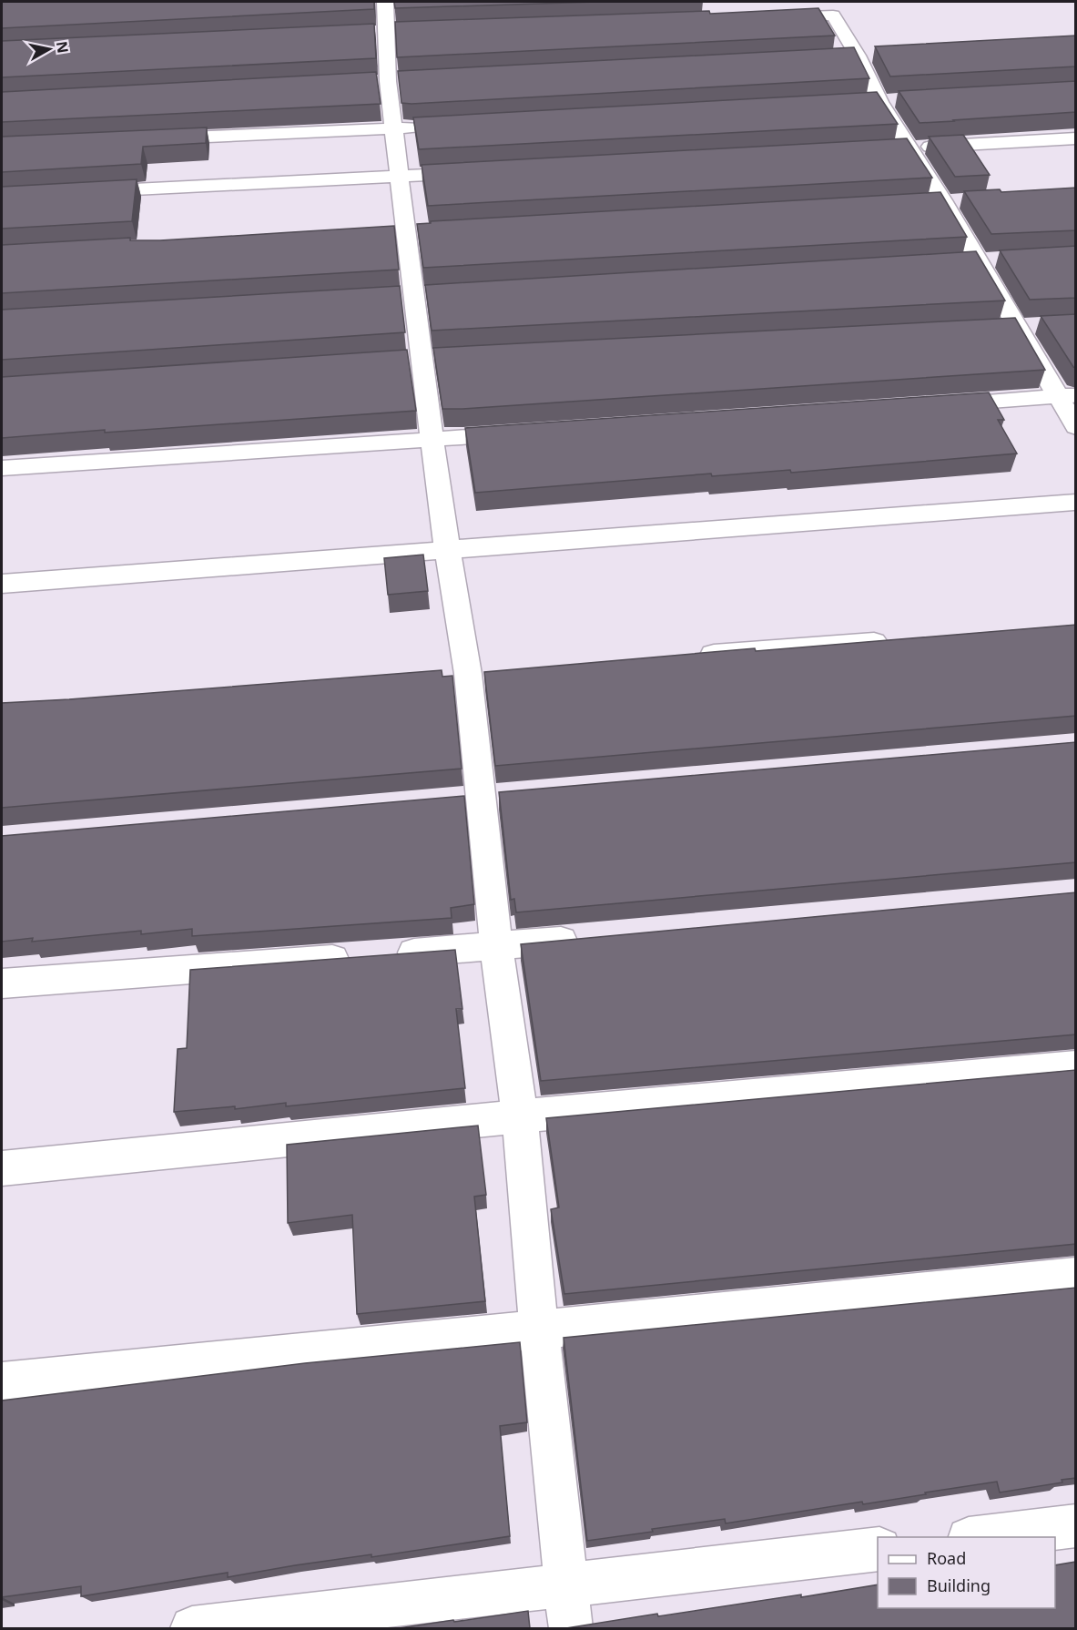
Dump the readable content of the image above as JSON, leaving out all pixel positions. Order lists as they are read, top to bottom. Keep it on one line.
{"legend":["Road","Building"],"north":"right"}
